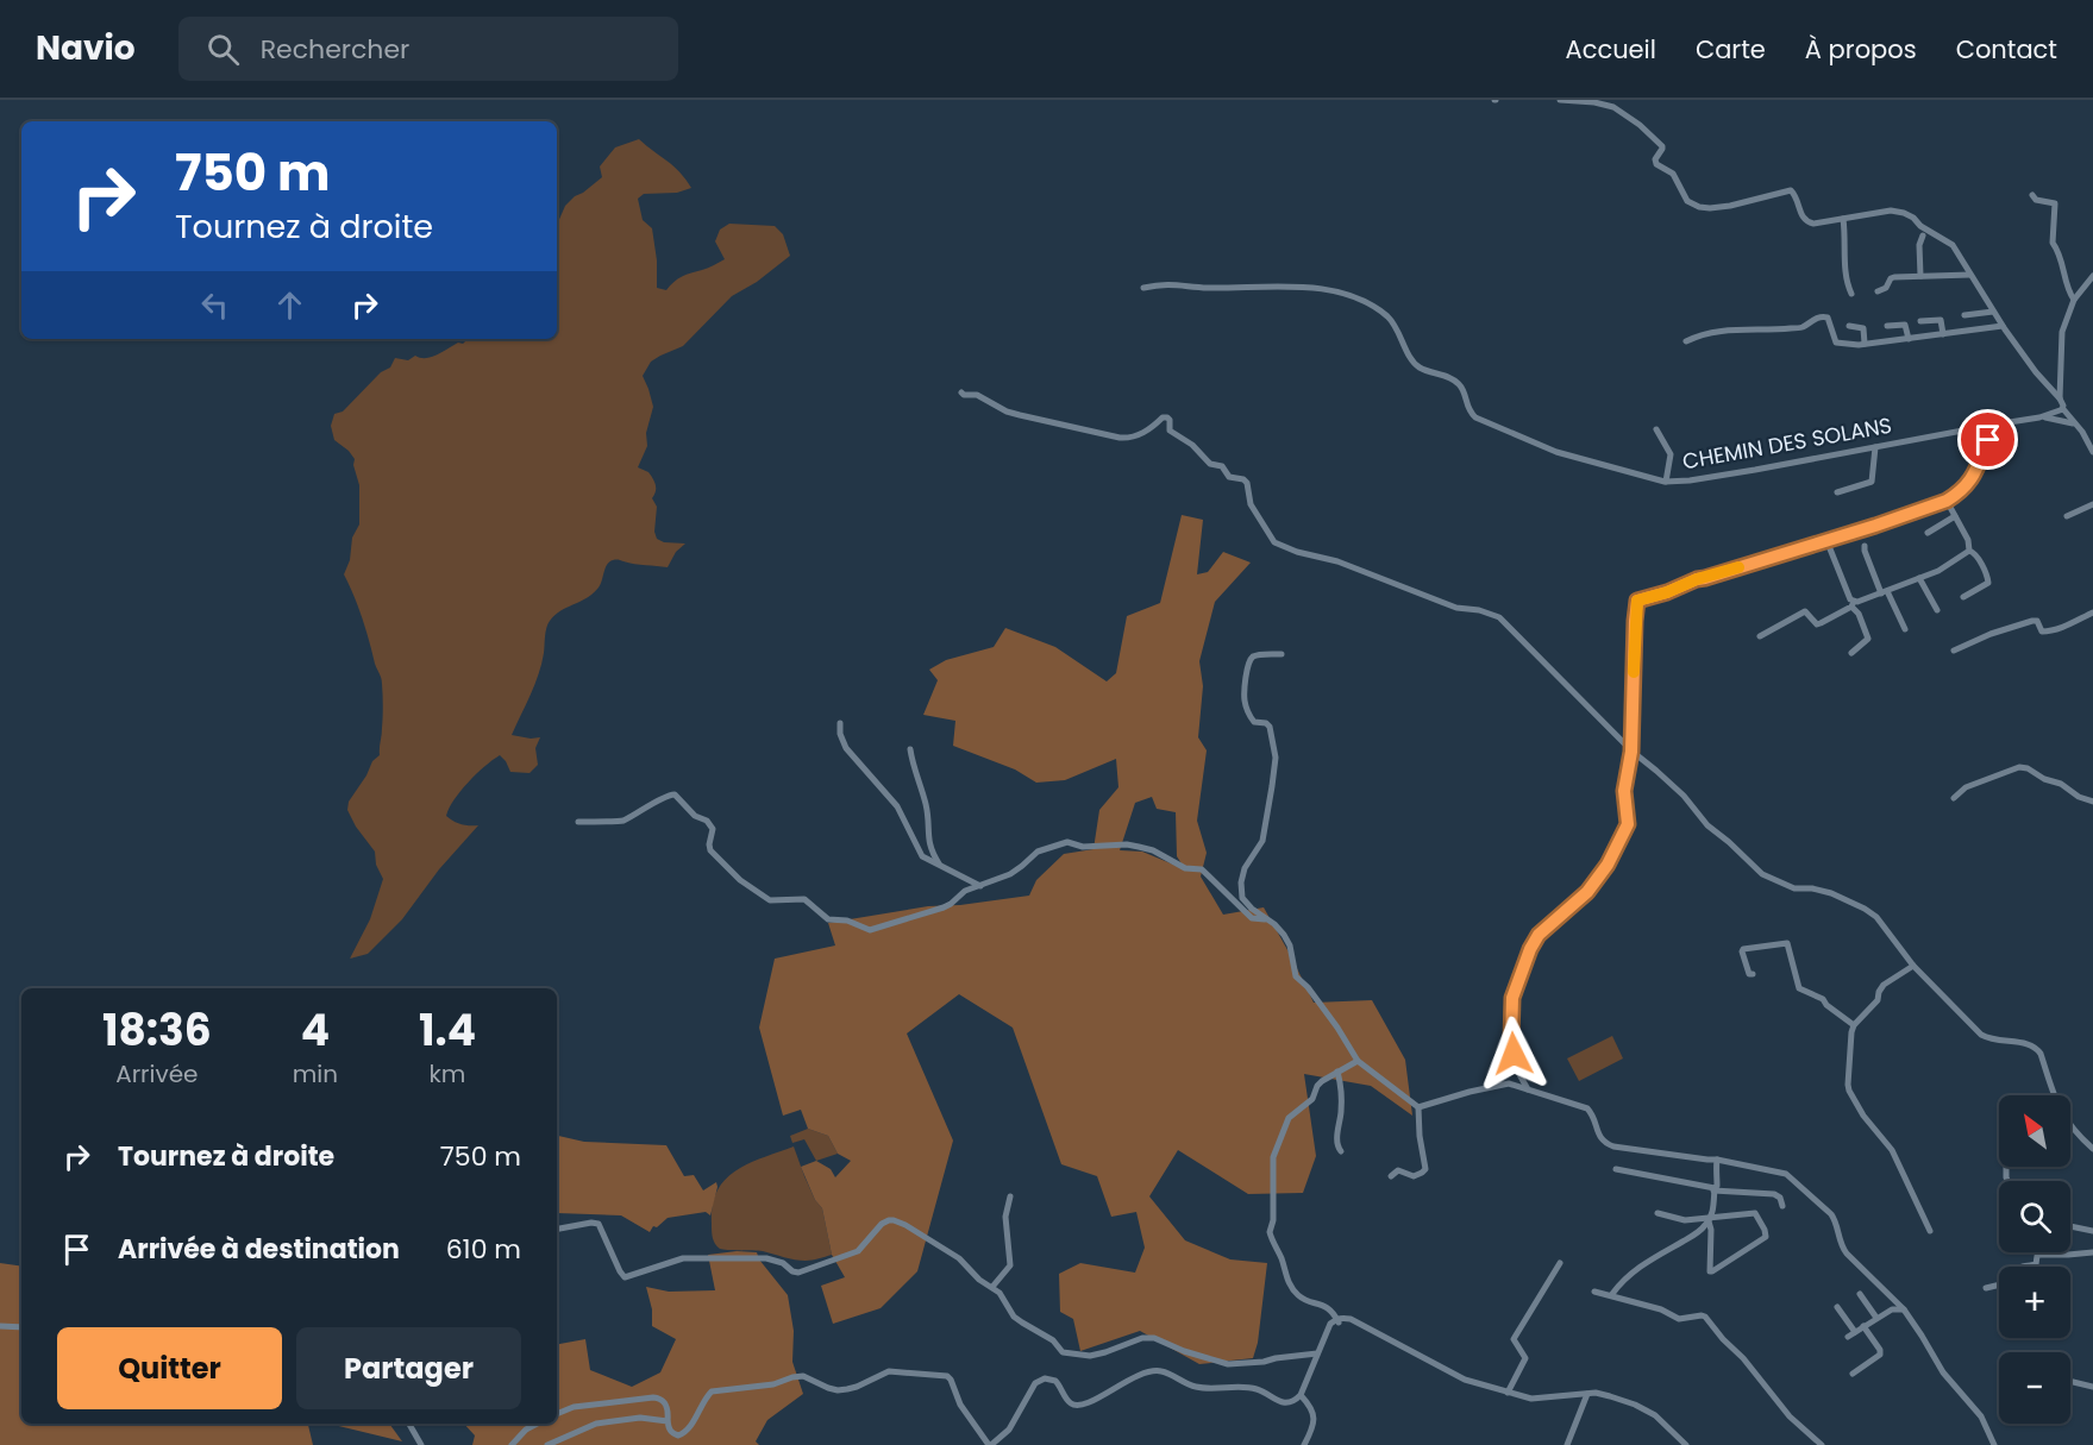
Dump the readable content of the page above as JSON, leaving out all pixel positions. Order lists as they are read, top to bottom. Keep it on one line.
{"streets":{"street":["CHEMIN DES SOLANS"]},"north":"top left","page":{"header":"Navio","search":"Rechercher","nav":["Accueil","Carte","À propos","Contact"],"turn":["750 m","Tournez à droite"],"eta":["18:36","Arrivée","4","min","1.4","km"],"map_buttons":["+","−"],"list":[{"name":"Tournez à droite","value":"750 m"},{"name":"Arrivée à destination","value":"610 m"}],"buttons":["Quitter","Partager"]}}
